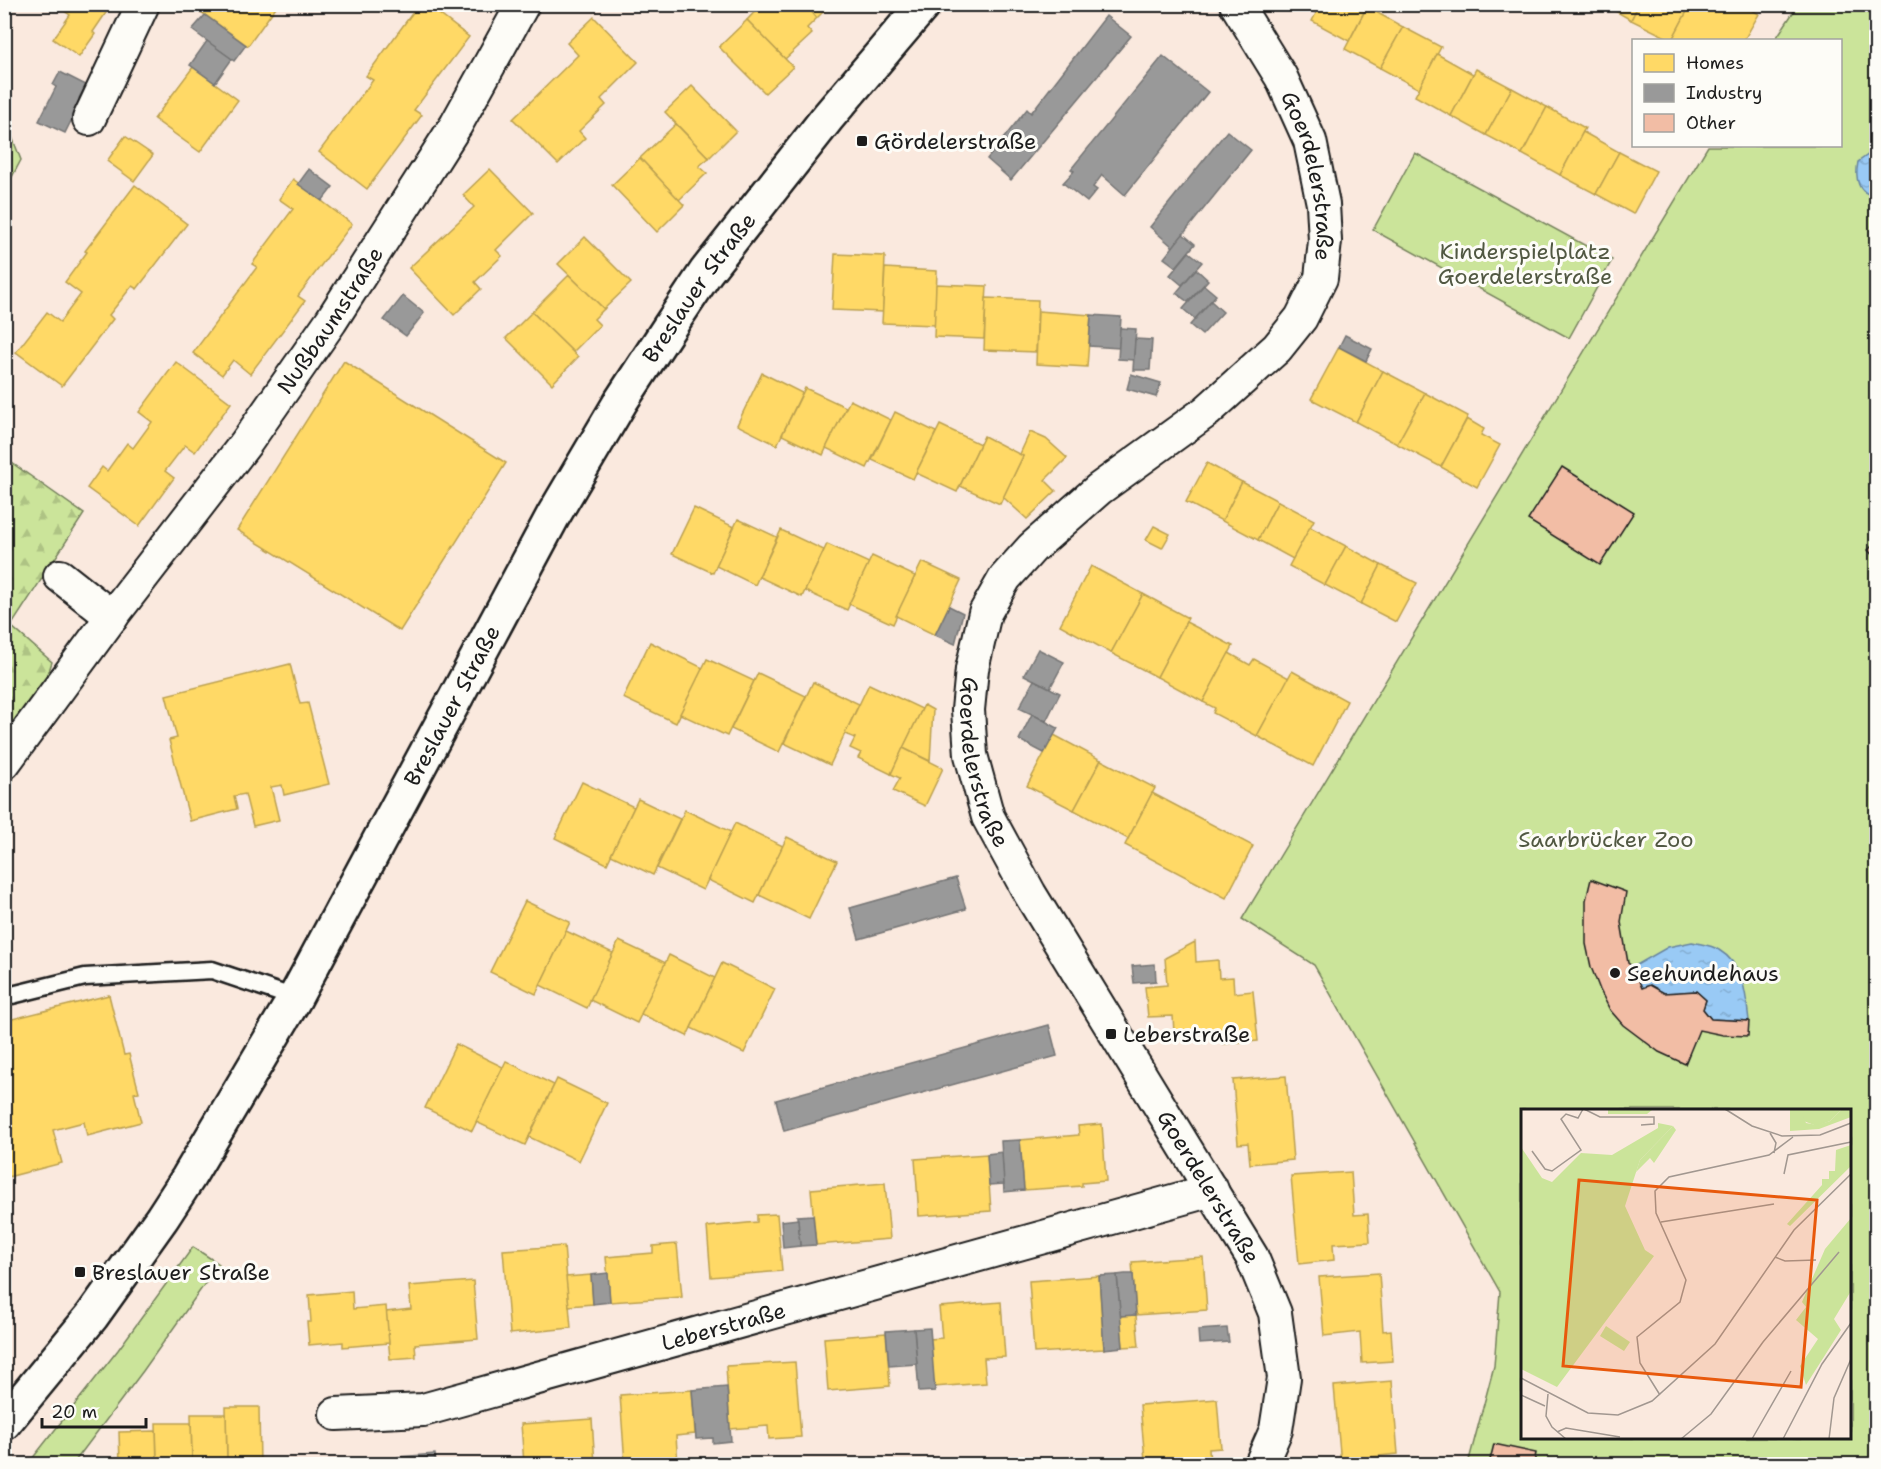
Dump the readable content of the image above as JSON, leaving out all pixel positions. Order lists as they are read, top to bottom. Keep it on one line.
{"streets":{"street":["Goerdelerstraße","Breslauer Straße","Nußbaumstraße","Leberstraße"]},"crossings":[["Goerdelerstraße","Leberstraße"]],"parks":["Kinderspielplatz Goerdelerstraße","Saarbrücker Zoo"],"places":{"transit":["Gördelerstraße","Leberstraße","Breslauer Straße"],"other":["Seehundehaus"]},"legend":["Homes","Industry","Other"],"scale_bar":"20 m"}
